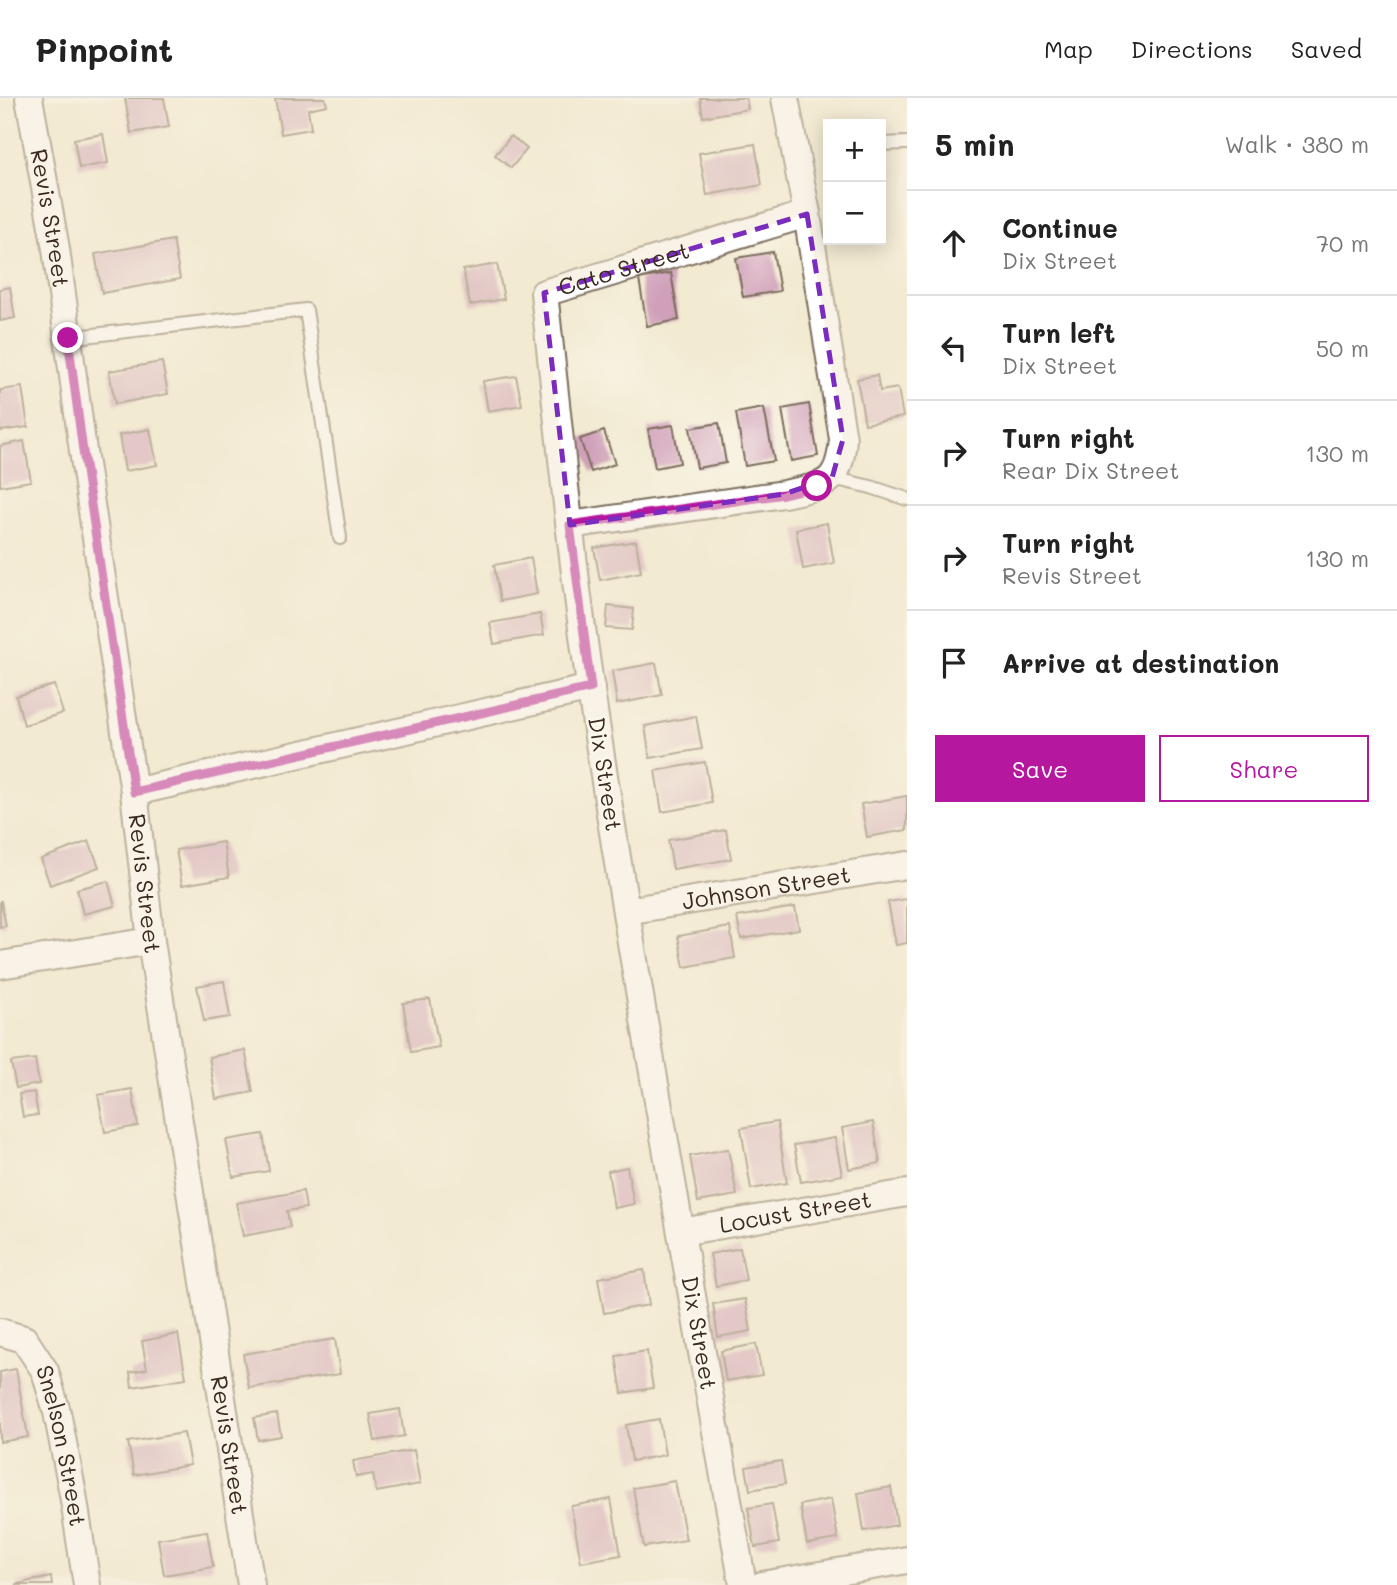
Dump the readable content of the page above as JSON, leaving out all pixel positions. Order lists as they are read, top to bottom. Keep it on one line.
{"streets":{"street":["Revis Street","Cato Street","Dix Street","Johnson Street","Locust Street","Snelson Street"]},"crossings":[["Cato Street","Dix Street"],["Dix Street","Johnson Street"],["Dix Street","Locust Street"]],"page":{"header":"Pinpoint","nav":["Map","Directions","Saved"],"heading":["5 min","Walk · 380 m"],"map_buttons":["+","−"],"list":[["Continue","Dix Street","70 m"],["Turn left","Dix Street","50 m"],["Turn right","Rear Dix Street","130 m"],["Turn right","Revis Street","130 m"],"Arrive at destination"],"buttons":["Save","Share"]}}
